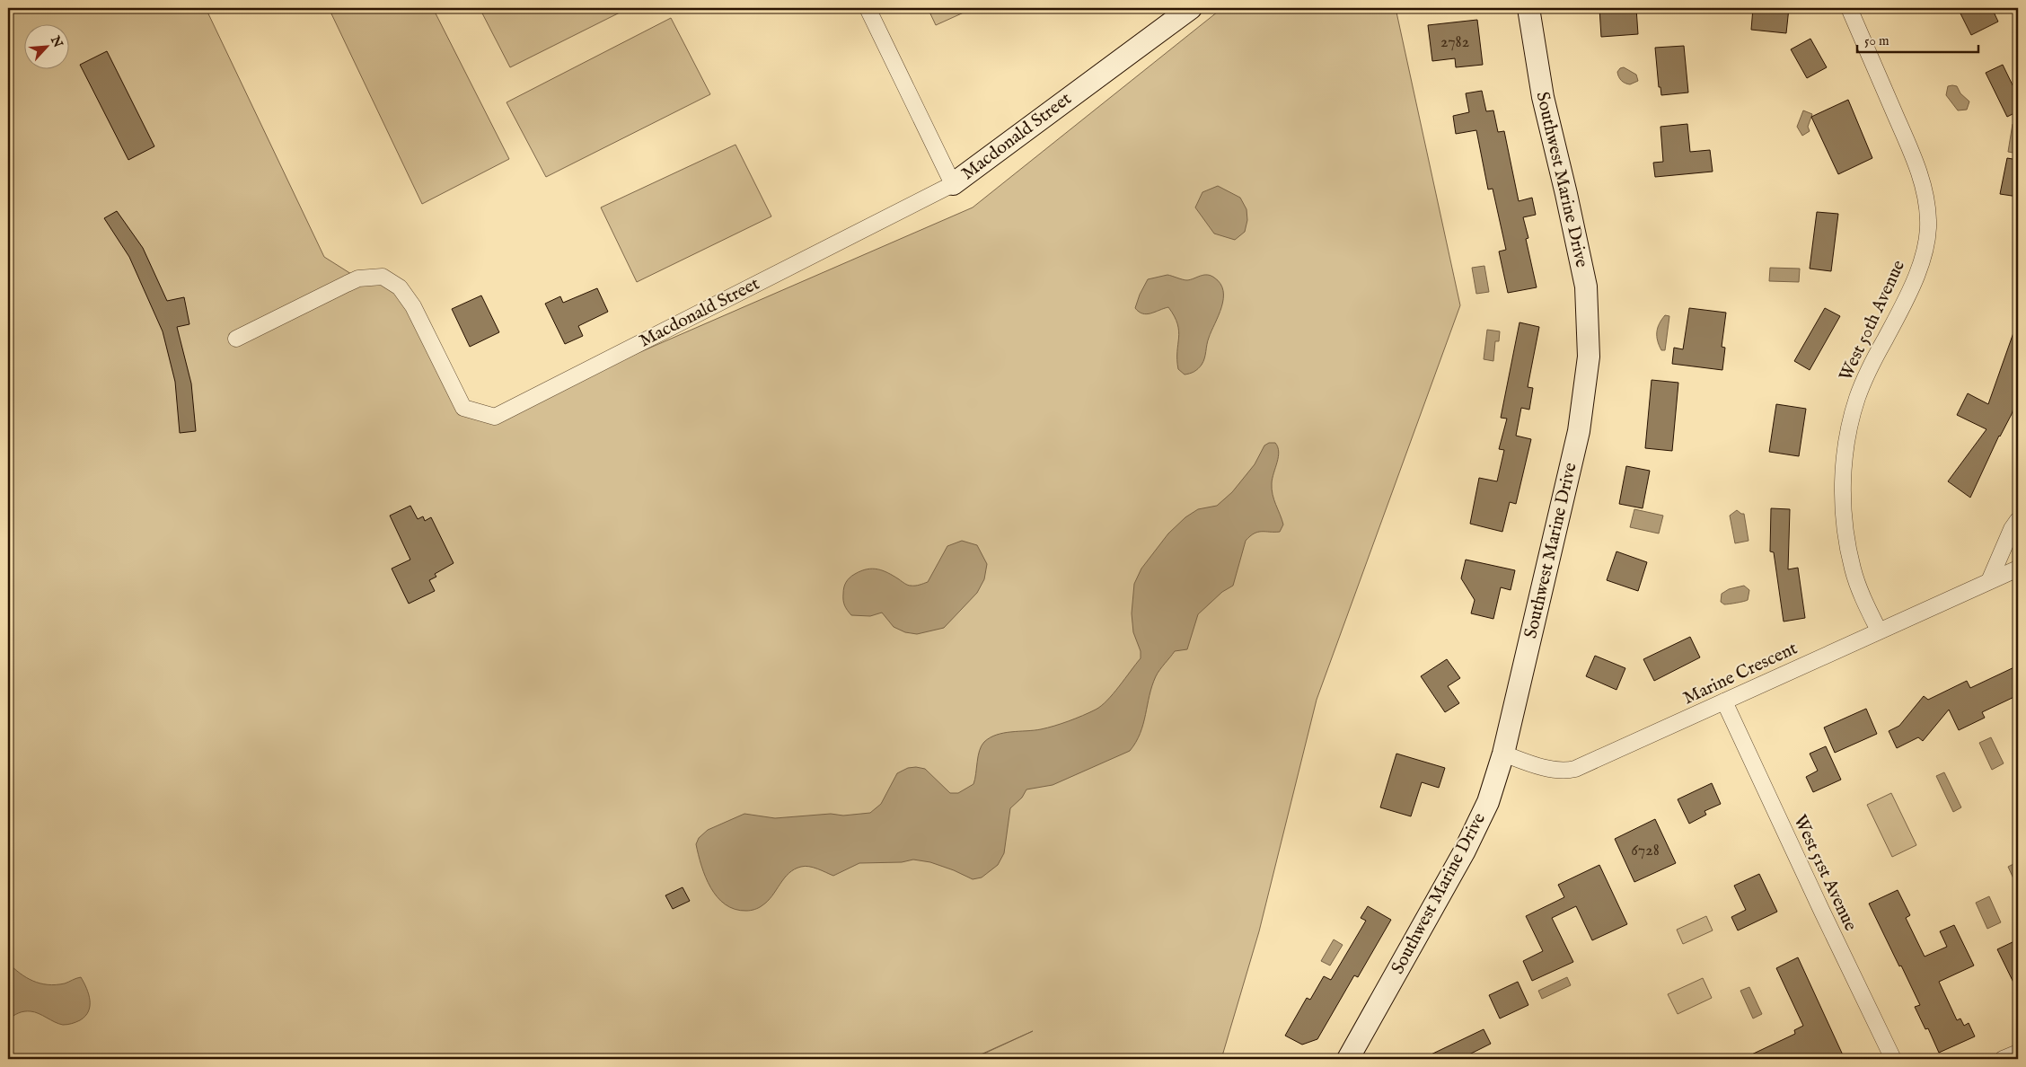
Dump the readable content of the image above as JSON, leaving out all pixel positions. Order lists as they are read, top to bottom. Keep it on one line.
{"streets":{"main road":["Macdonald Street","Southwest Marine Drive"],"street":["West 50th Avenue","Marine Crescent","West 51st Avenue"]},"crossings":[["Southwest Marine Drive","Marine Crescent"],["West 50th Avenue","Marine Crescent"],["Marine Crescent","West 51st Avenue"]],"house_numbers":["2782","6728"],"scale_bar":"50 m","north":"top right"}
